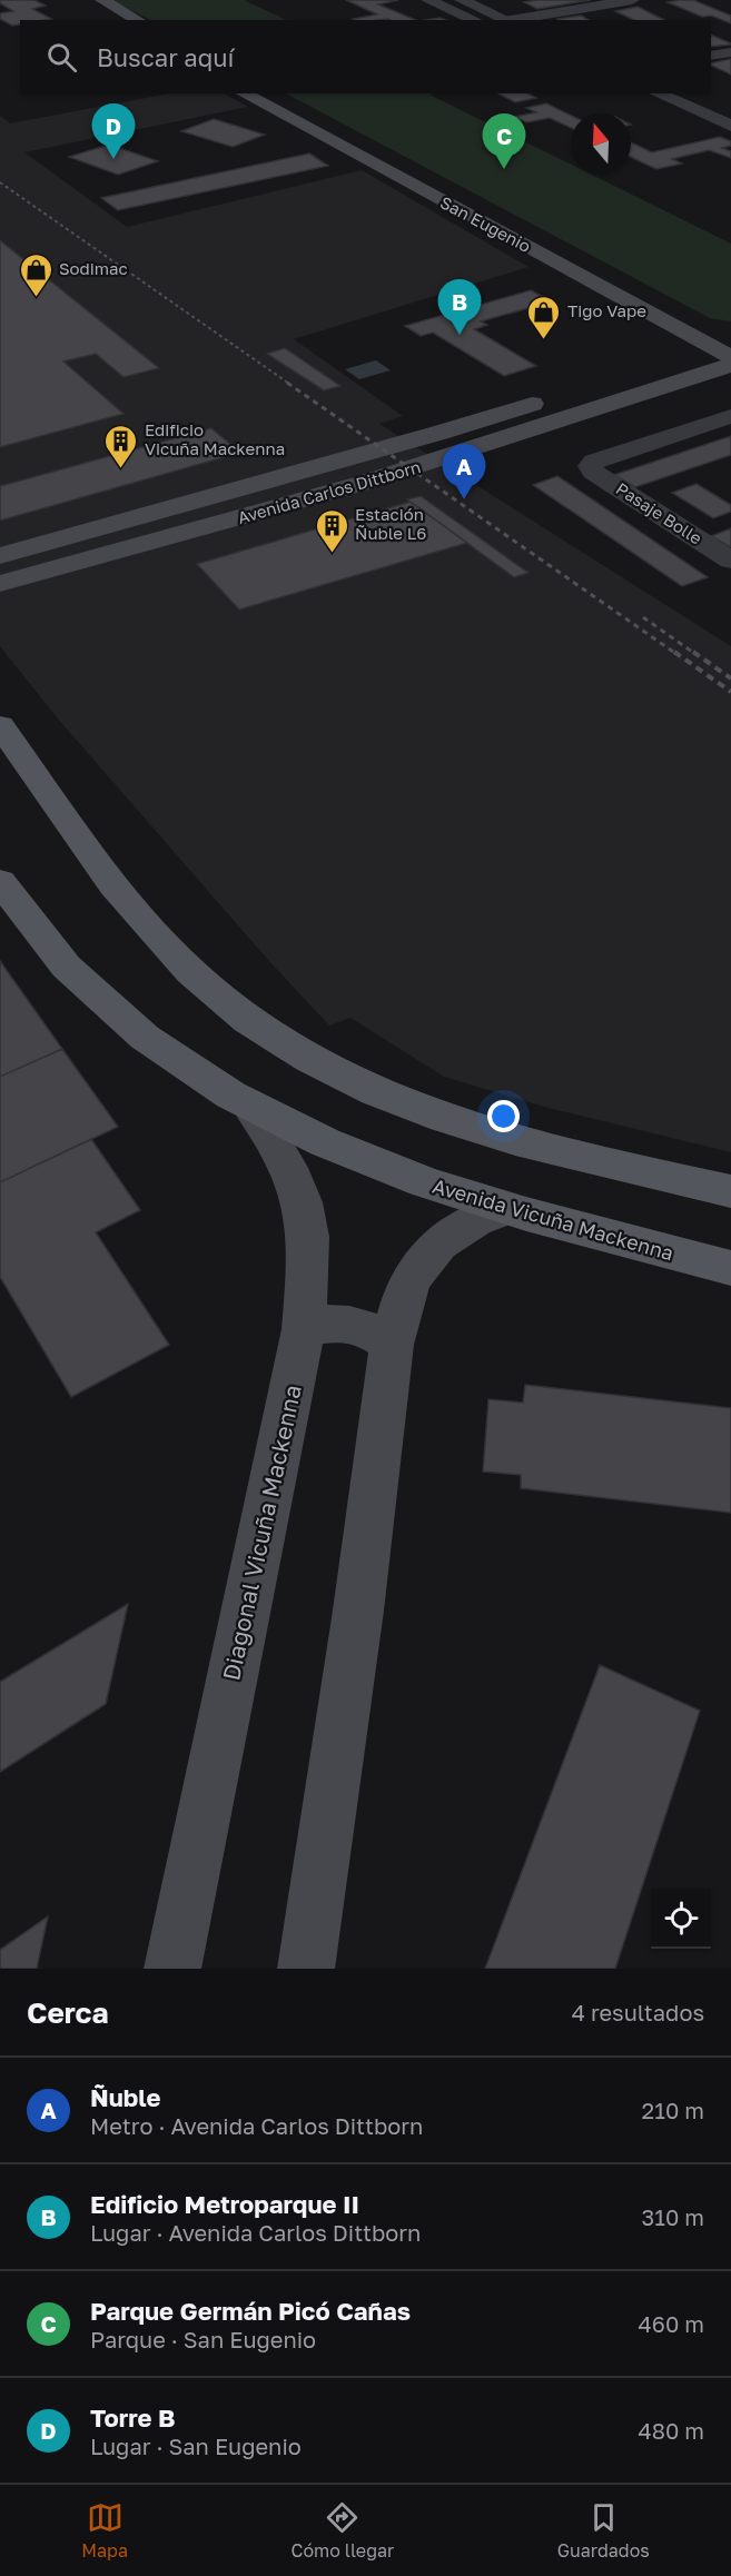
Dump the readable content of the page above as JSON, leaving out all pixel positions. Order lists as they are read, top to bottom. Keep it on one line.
{"streets":{"main road":["San Eugenio","Avenida Carlos Dittborn","Avenida Vicuña Mackenna","Diagonal Vicuña Mackenna"],"street":["Pasaje Bolle"]},"crossings":[["Avenida Vicuña Mackenna","Diagonal Vicuña Mackenna"]],"places":{"shop":["Sodimac","Tigo Vape"],"building":["Edificio Vicuña Mackenna","Estación Ñuble L6"]},"north":"top","page":{"search":"Buscar aquí","pins":["D","C","B","A"],"heading":["Cerca","4 resultados"],"list":[{"mark":"A","name":"Ñuble","note":"Metro · Avenida Carlos Dittborn","value":"210 m"},{"mark":"B","name":"Edificio Metroparque II","note":"Lugar · Avenida Carlos Dittborn","value":"310 m"},{"mark":"C","name":"Parque Germán Picó Cañas","note":"Parque · San Eugenio","value":"460 m"},{"mark":"D","name":"Torre B","note":"Lugar · San Eugenio","value":"480 m"}],"nav":["Mapa","Cómo llegar","Guardados"]}}
